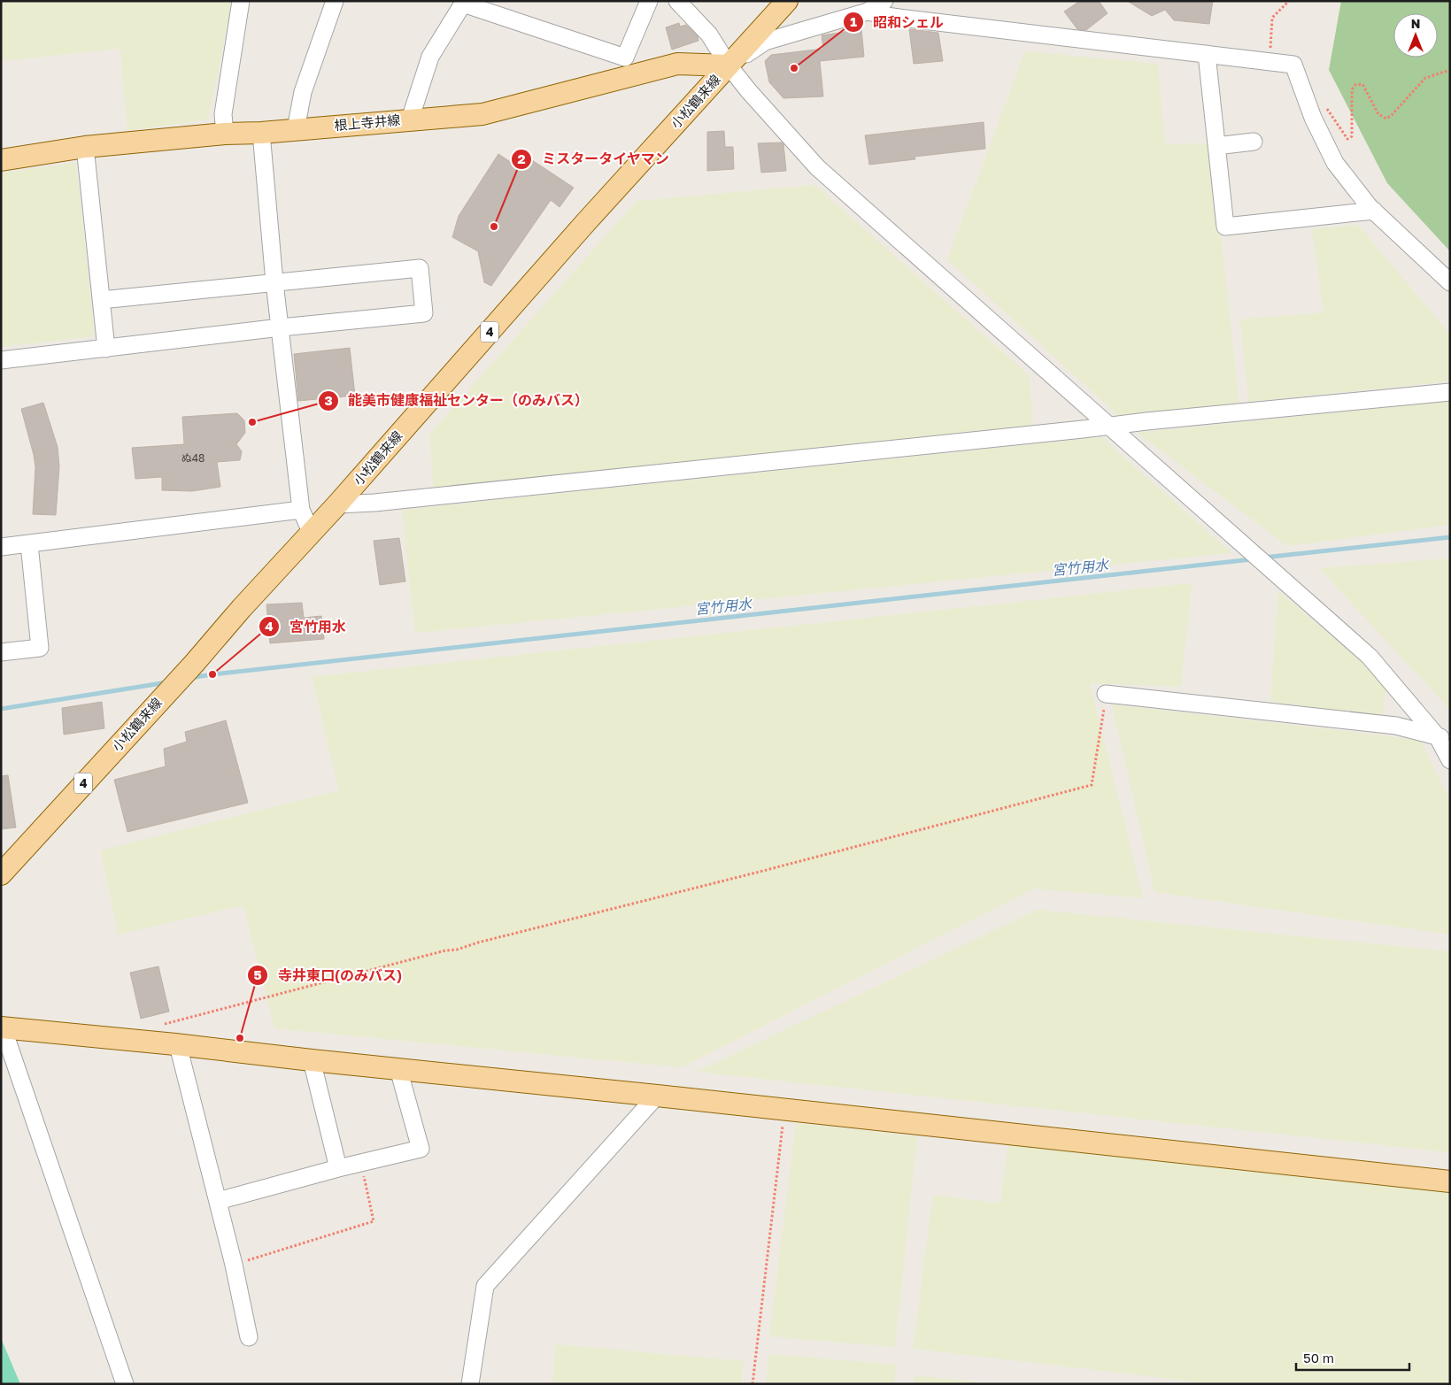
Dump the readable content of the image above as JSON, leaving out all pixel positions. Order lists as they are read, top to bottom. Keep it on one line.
{"streets":{"main road":["小松鶴来線","根上寺井線","4"]},"crossings":[["小松鶴来線","根上寺井線"]],"water":["宮竹用水"],"places":["昭和シェル","ミスタータイヤマン","能美市健康福祉センター（のみバス）","宮竹用水","寺井東口(のみバス)"],"house_numbers":["ぬ48"],"scale_bar":"50 m","north":"top"}
